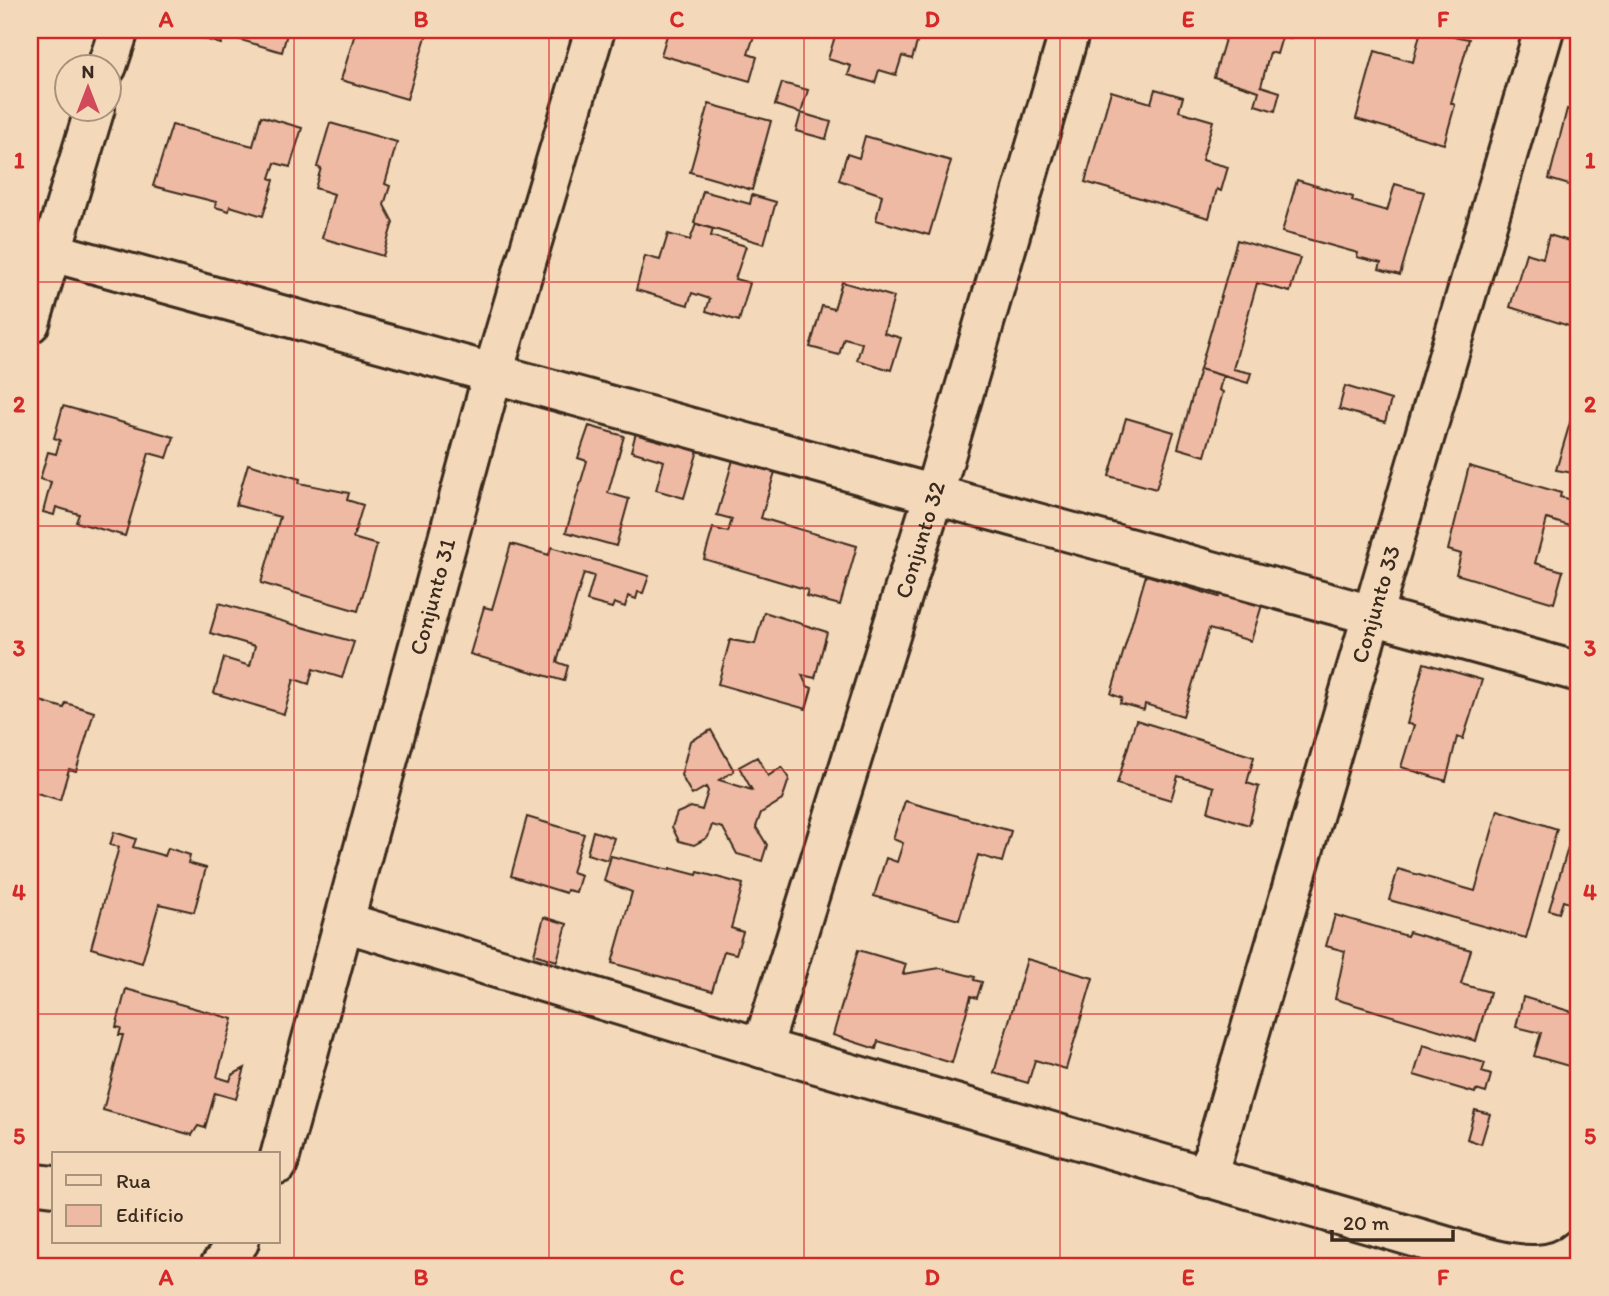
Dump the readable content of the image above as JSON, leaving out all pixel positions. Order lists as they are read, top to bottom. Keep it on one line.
{"streets":{"street":["Conjunto 32","Conjunto 31","Conjunto 33"]},"legend":["Rua","Edifício"],"scale_bar":"20 m","north":"top","grid":{"columns":["A","B","C","D","E","F"],"rows":["1","2","3","4","5"]}}
